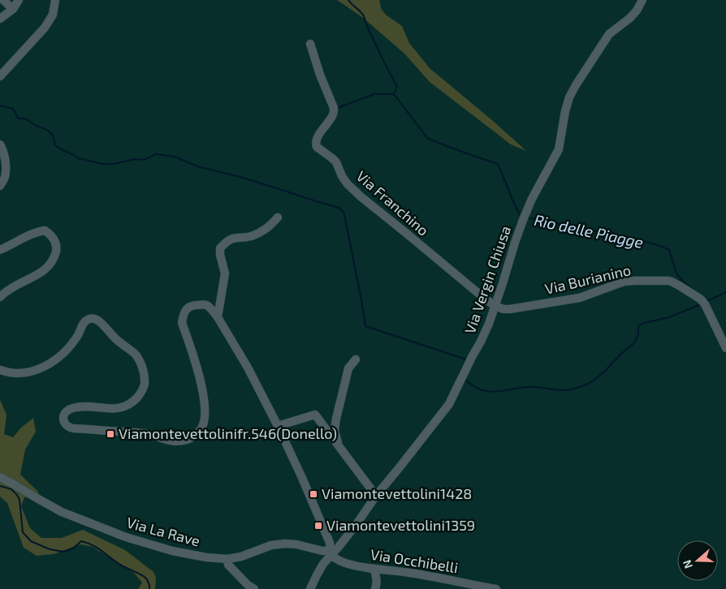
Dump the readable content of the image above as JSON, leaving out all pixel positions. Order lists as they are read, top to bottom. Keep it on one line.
{"streets":{"street":["Via Franchino","Via Vergin Chiusa","Via Burianino","Via La Rave","Via Occhibelli"]},"crossings":[["Via Franchino","Via Vergin Chiusa"],["Via Franchino","Via Burianino"],["Via Vergin Chiusa","Via Burianino"],["Via Vergin Chiusa","Via La Rave"],["Via Vergin Chiusa","Via Occhibelli"],["Via La Rave","Via Occhibelli"]],"water":["Rio delle Piagge"],"places":{"transit":["Viamontevettolinifr.546(Donello)","Viamontevettolini1428","Viamontevettolini1359"]},"north":"left"}
